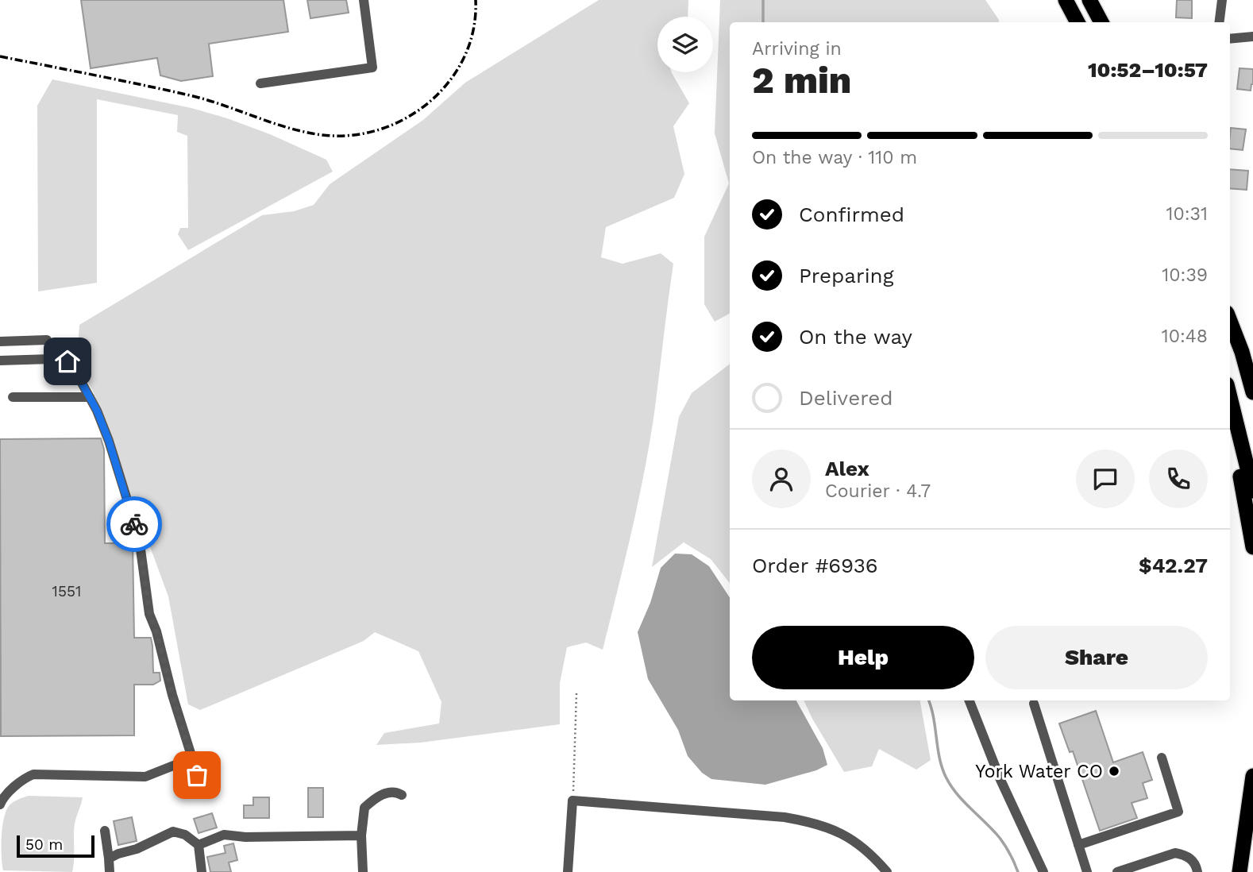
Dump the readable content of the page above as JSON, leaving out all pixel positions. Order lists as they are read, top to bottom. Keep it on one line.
{"places":["York Water CO"],"house_numbers":["1551"],"scale_bar":"50 m","page":{"heading":["2 min","Arriving in","10:52–10:57"],"panel":["Alex","Courier · 4.7","Order #6936","$42.27"],"bar":"On the way · 110 m","list":[["Confirmed","10:31"],["Preparing","10:39"],["On the way","10:48"],"Delivered"],"buttons":["Help","Share"],"scale":"50 m"}}
